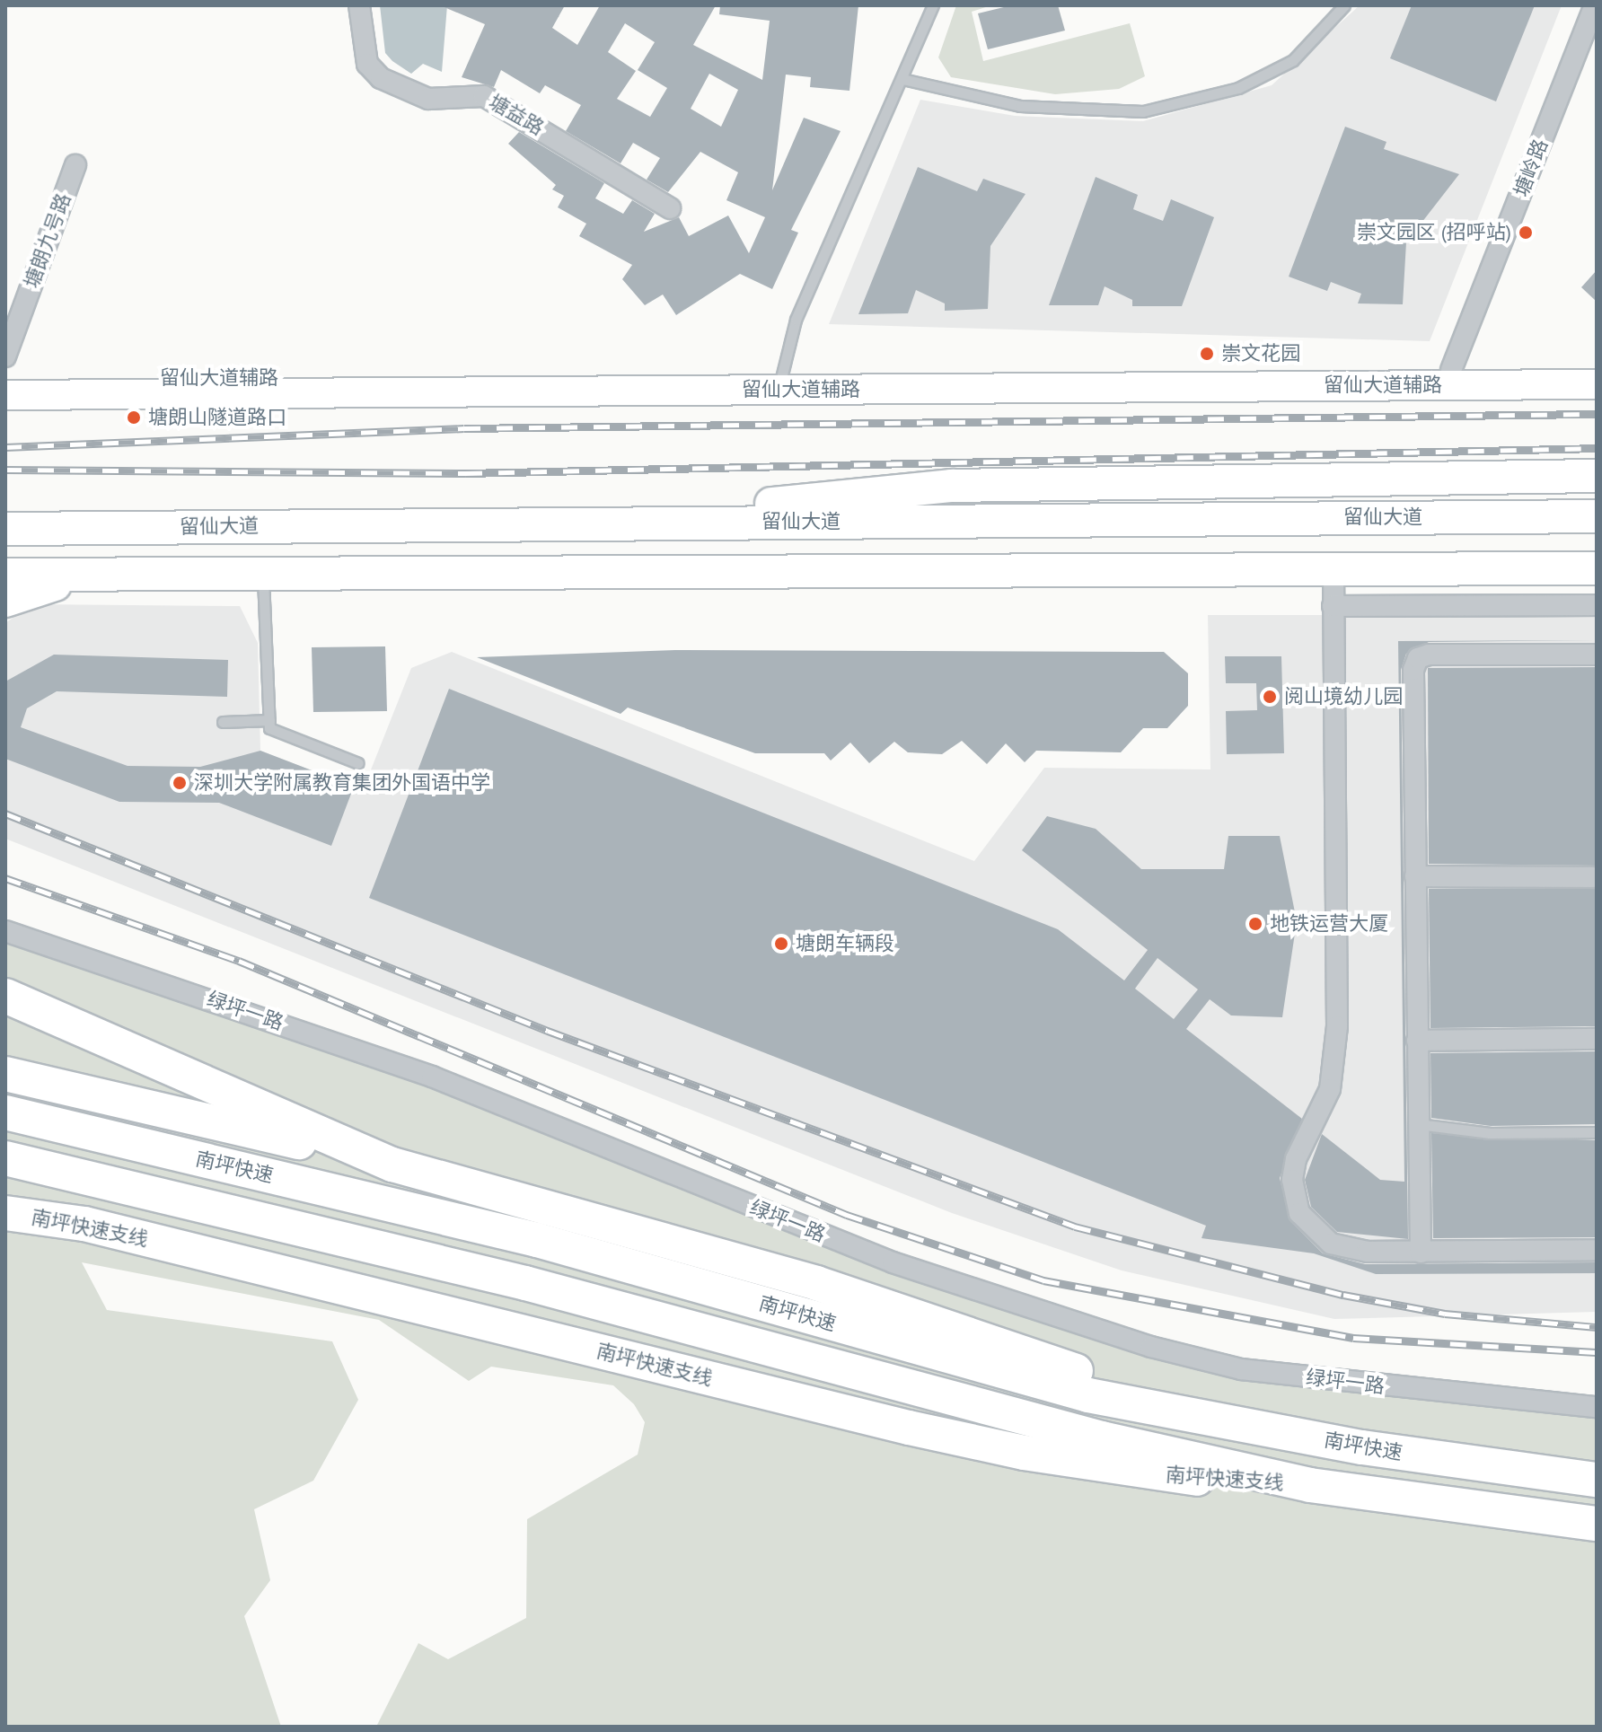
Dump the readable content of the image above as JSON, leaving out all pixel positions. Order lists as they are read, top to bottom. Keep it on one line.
{"streets":{"highway":["南坪快速","南坪快速支线"],"main road":["留仙大道辅路","留仙大道"],"street":["塘益路","塘岭路","塘朗九号路","绿坪一路"]},"crossings":[["塘岭路","留仙大道辅路"],["南坪快速","南坪快速支线"]],"places":["崇文园区 (招呼站)","崇文花园","塘朗山隧道路口","阅山境幼儿园","深圳大学附属教育集团外国语中学","地铁运营大厦","塘朗车辆段"]}
